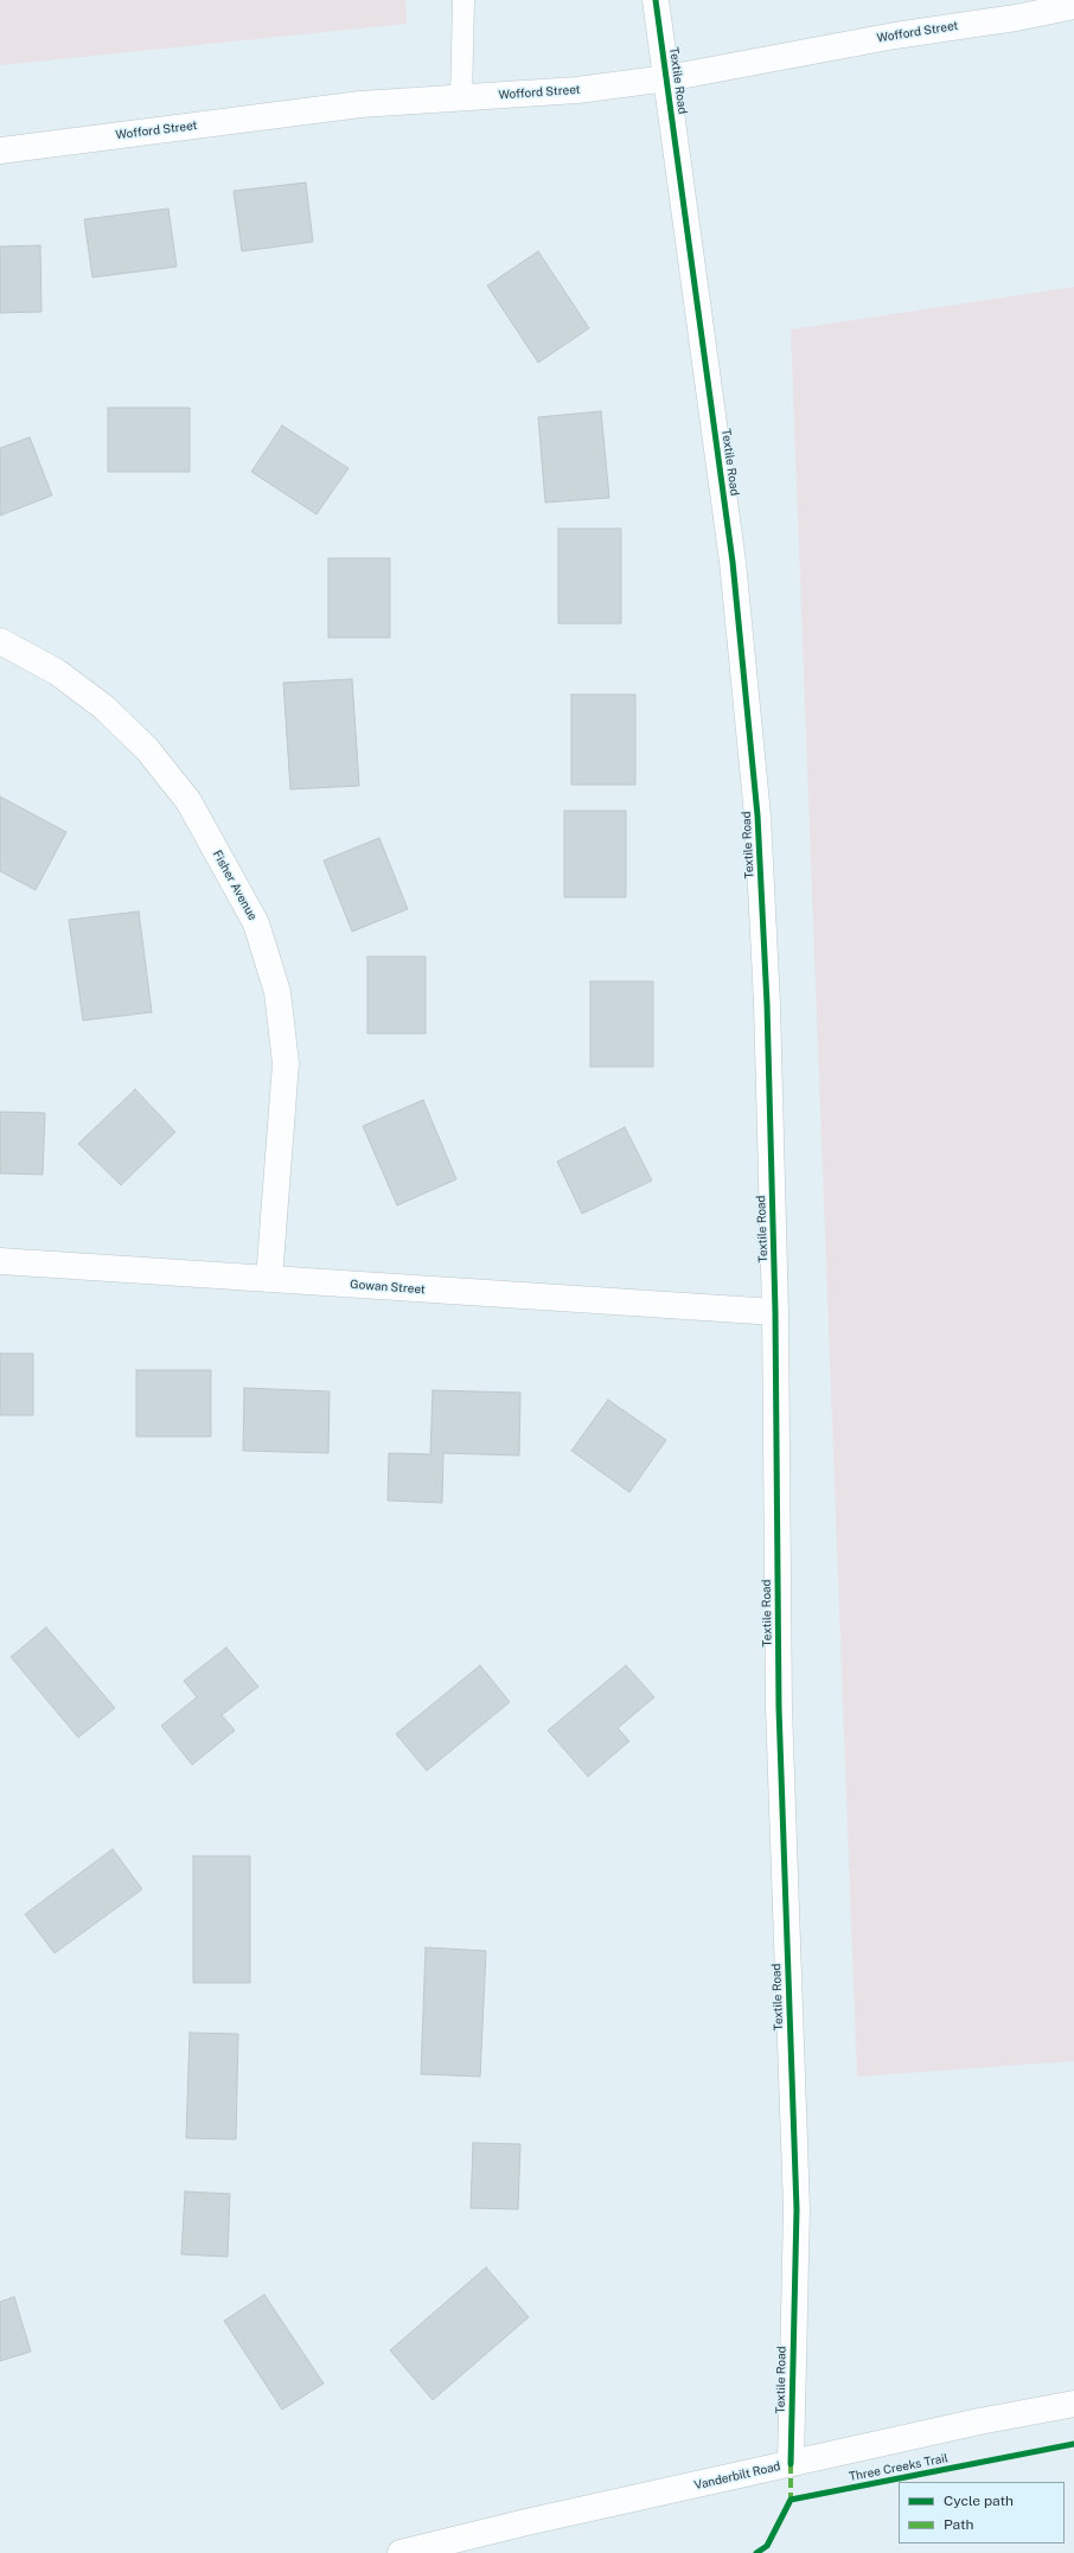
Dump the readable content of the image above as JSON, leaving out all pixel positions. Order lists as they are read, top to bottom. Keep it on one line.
{"streets":{"street":["Wofford Street","Textile Road","Fisher Avenue","Gowan Street","Vanderbilt Road"],"cycle path":["Three Creeks Trail"]},"crossings":[["Wofford Street","Textile Road"],["Textile Road","Gowan Street"],["Textile Road","Vanderbilt Road"],["Fisher Avenue","Gowan Street"]],"legend":["Cycle path","Path"]}
